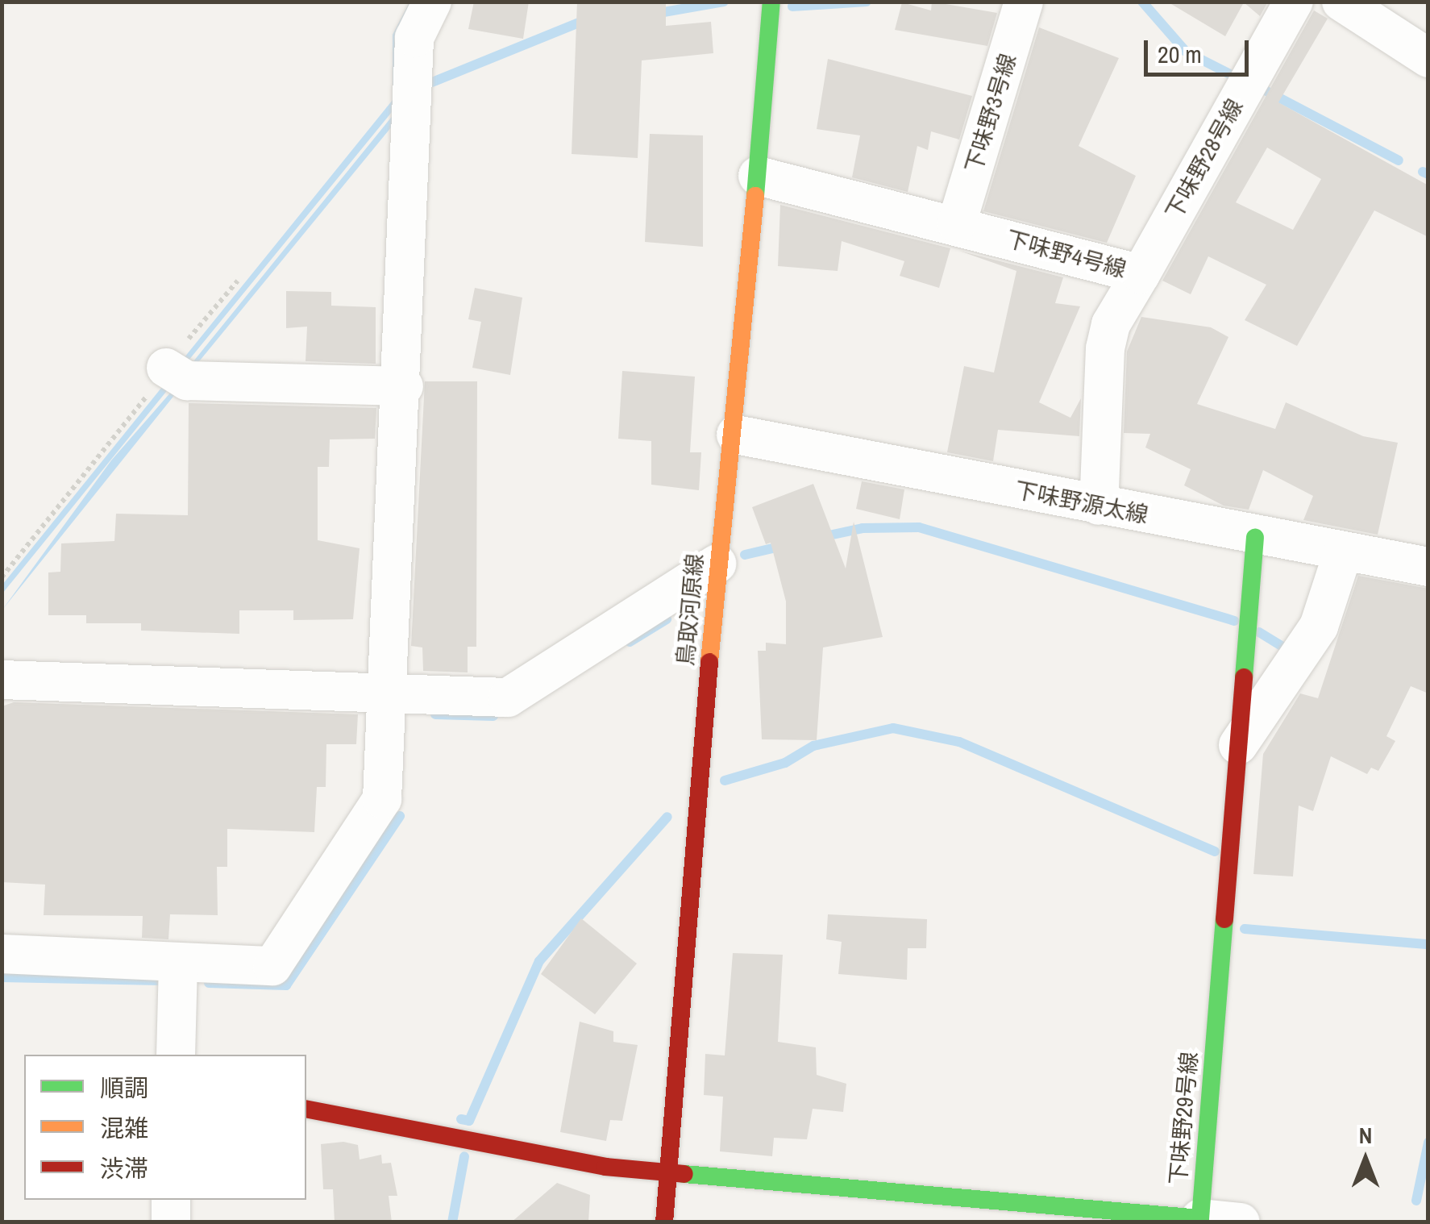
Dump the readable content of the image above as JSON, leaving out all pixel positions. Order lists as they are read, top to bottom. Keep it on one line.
{"streets":{"street":["下味野3号線","下味野28号線","下味野4号線","下味野源太線","鳥取河原線","下味野29号線"]},"crossings":[["下味野3号線","下味野4号線"],["下味野28号線","下味野4号線"],["下味野4号線","下味野源太線"],["下味野4号線","鳥取河原線"],["下味野源太線","鳥取河原線"],["下味野源太線","下味野29号線"],["鳥取河原線","下味野29号線"]],"legend":["順調","混雑","渋滞"],"scale_bar":"20 m","north":"top"}
